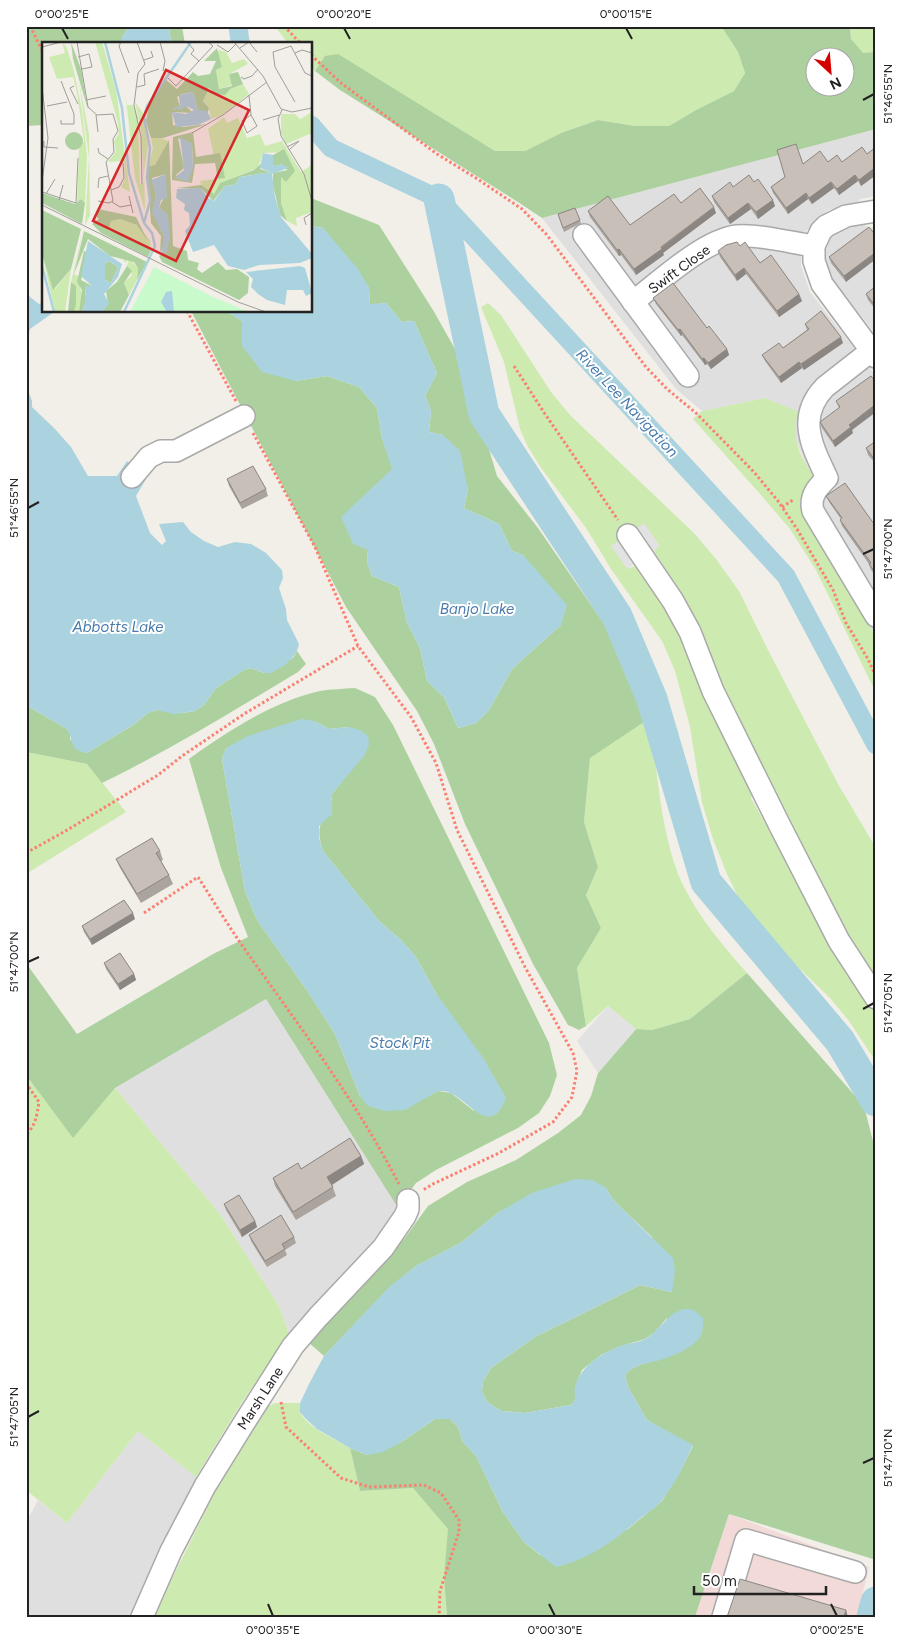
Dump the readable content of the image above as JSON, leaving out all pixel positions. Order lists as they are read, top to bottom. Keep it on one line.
{"streets":{"street":["Swift Close","Marsh Lane"]},"water":["River Lee Navigation","Banjo Lake","Abbotts Lake","Stock Pit"],"scale_bar":"50 m","north":"bottom right","coordinates":["0°00'25\"E","0°00'20\"E","0°00'15\"E","51°46'55\"N","51°47'00\"N","51°47'05\"N","51°47'10\"N","0°00'35\"E","0°00'30\"E"]}
